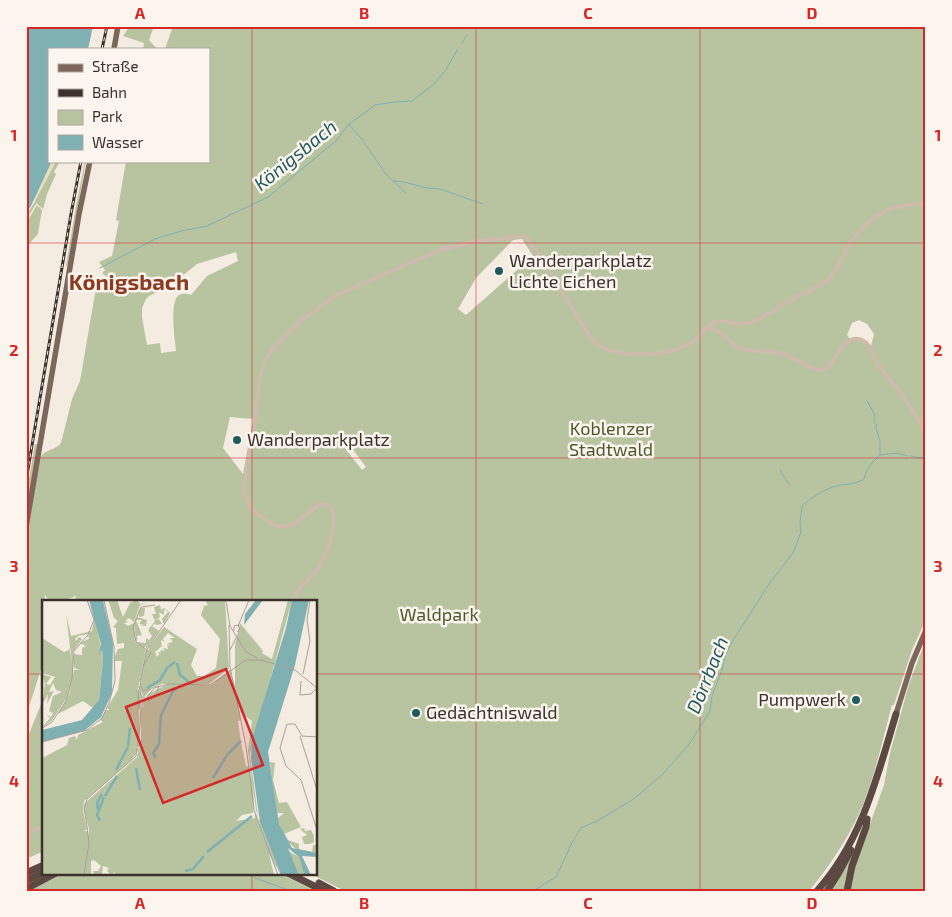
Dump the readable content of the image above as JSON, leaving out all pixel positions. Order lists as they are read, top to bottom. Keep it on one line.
{"districts":["Königsbach"],"water":["Königsbach","Dörrbach"],"parks":["Koblenzer Stadtwald","Waldpark"],"places":["Wanderparkplatz Lichte Eichen","Wanderparkplatz","Pumpwerk","Gedächtniswald"],"legend":["Straße","Bahn","Park","Wasser"],"grid":{"columns":["A","B","C","D"],"rows":["1","2","3","4"]}}
